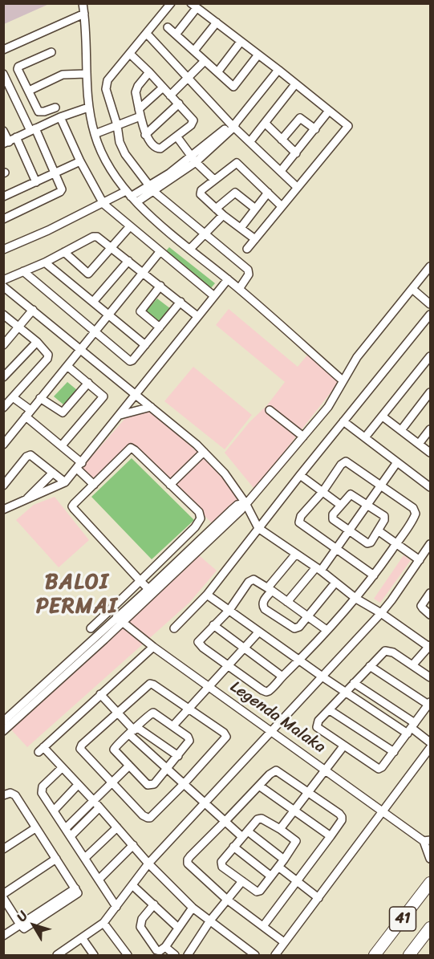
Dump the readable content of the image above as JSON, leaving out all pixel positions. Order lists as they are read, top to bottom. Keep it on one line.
{"streets":{"highway":["41"],"street":["Legenda Malaka"]},"districts":["BALOI PERMAI"],"north":"top left"}
